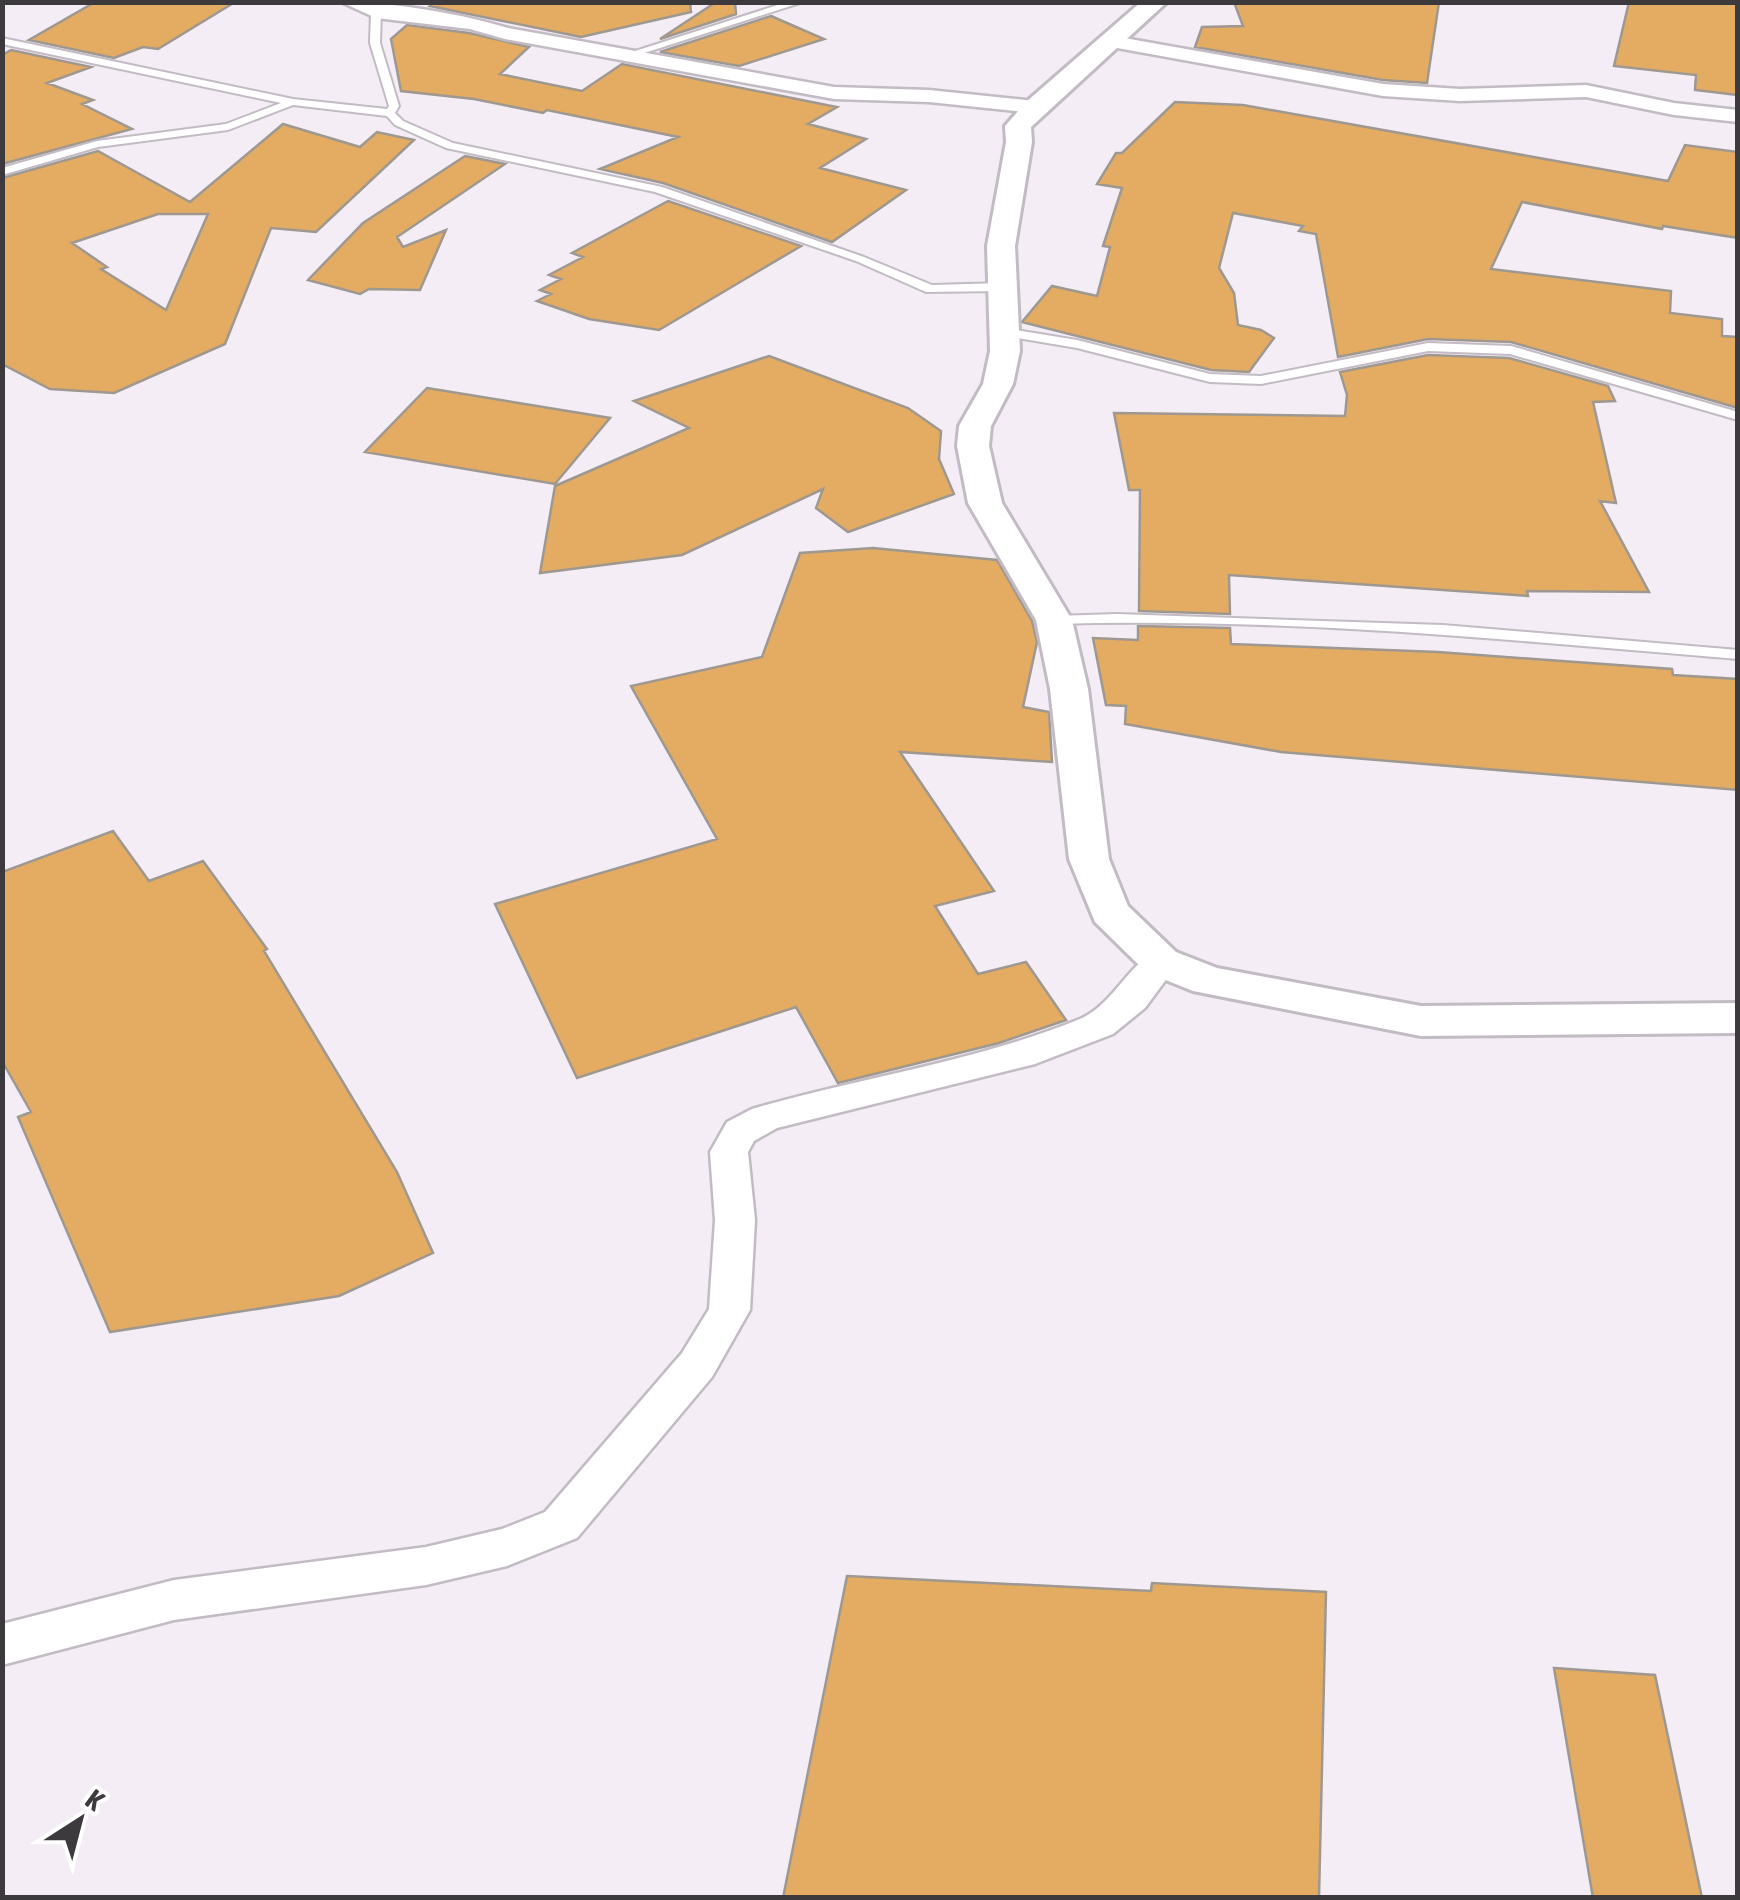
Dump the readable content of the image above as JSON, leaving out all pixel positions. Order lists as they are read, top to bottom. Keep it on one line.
{"north":"top right"}
